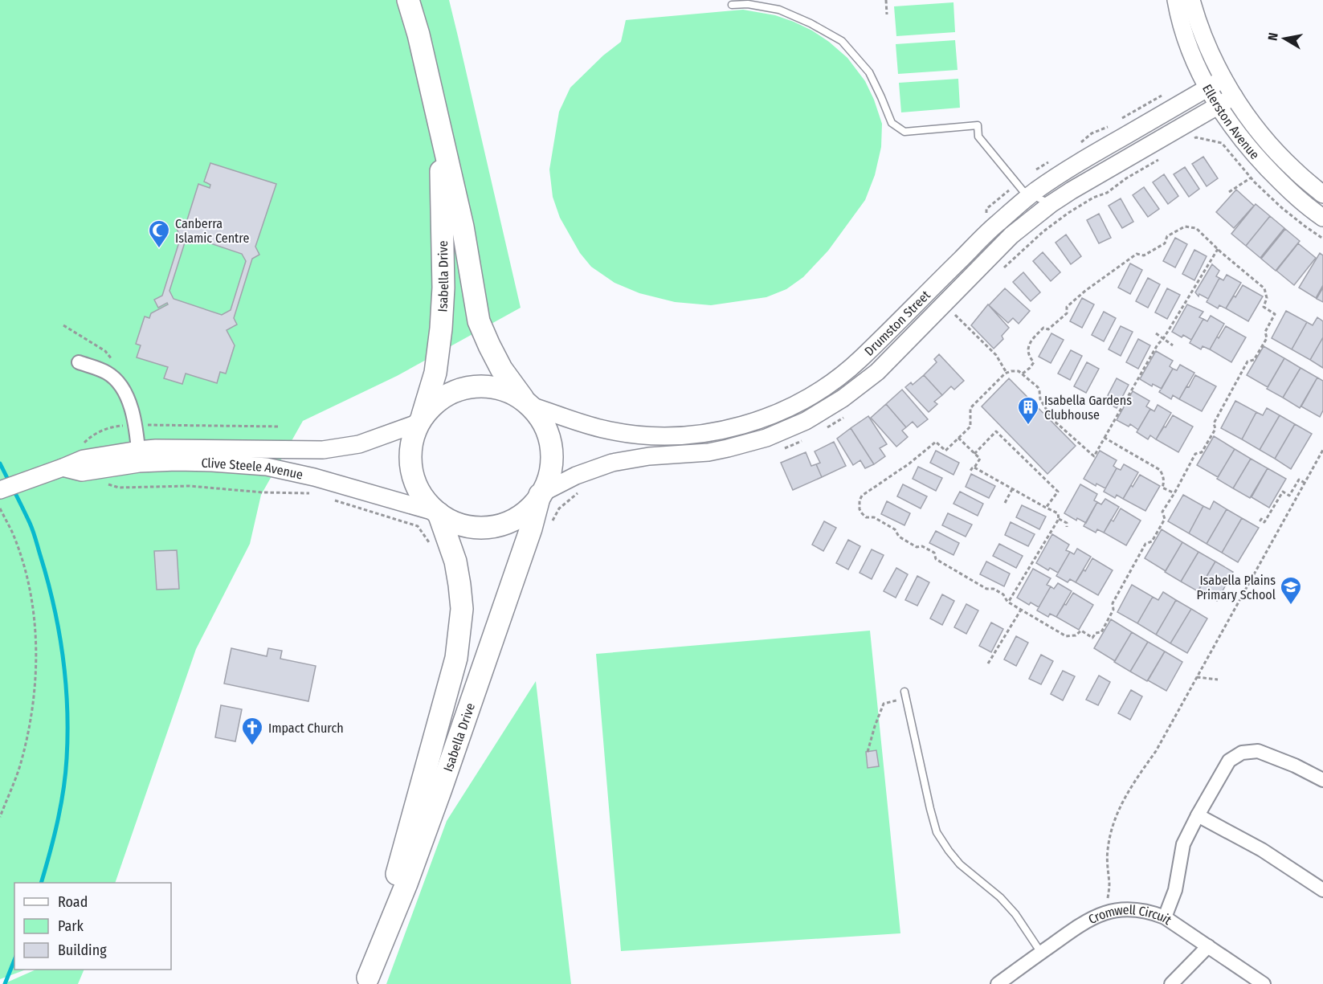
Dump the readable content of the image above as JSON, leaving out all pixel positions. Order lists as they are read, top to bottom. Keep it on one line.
{"streets":{"main road":["Isabella Drive"],"street":["Ellerston Avenue","Drumston Street","Clive Steele Avenue","Cromwell Circuit"]},"crossings":[["Ellerston Avenue","Drumston Street"],["Isabella Drive","Drumston Street"],["Isabella Drive","Clive Steele Avenue"],["Drumston Street","Clive Steele Avenue"]],"places":{"mosque":["Canberra Islamic Centre"],"building":["Isabella Gardens Clubhouse"],"school or university":["Isabella Plains Primary School"],"church":["Impact Church"]},"legend":["Road","Park","Building"],"north":"left"}
